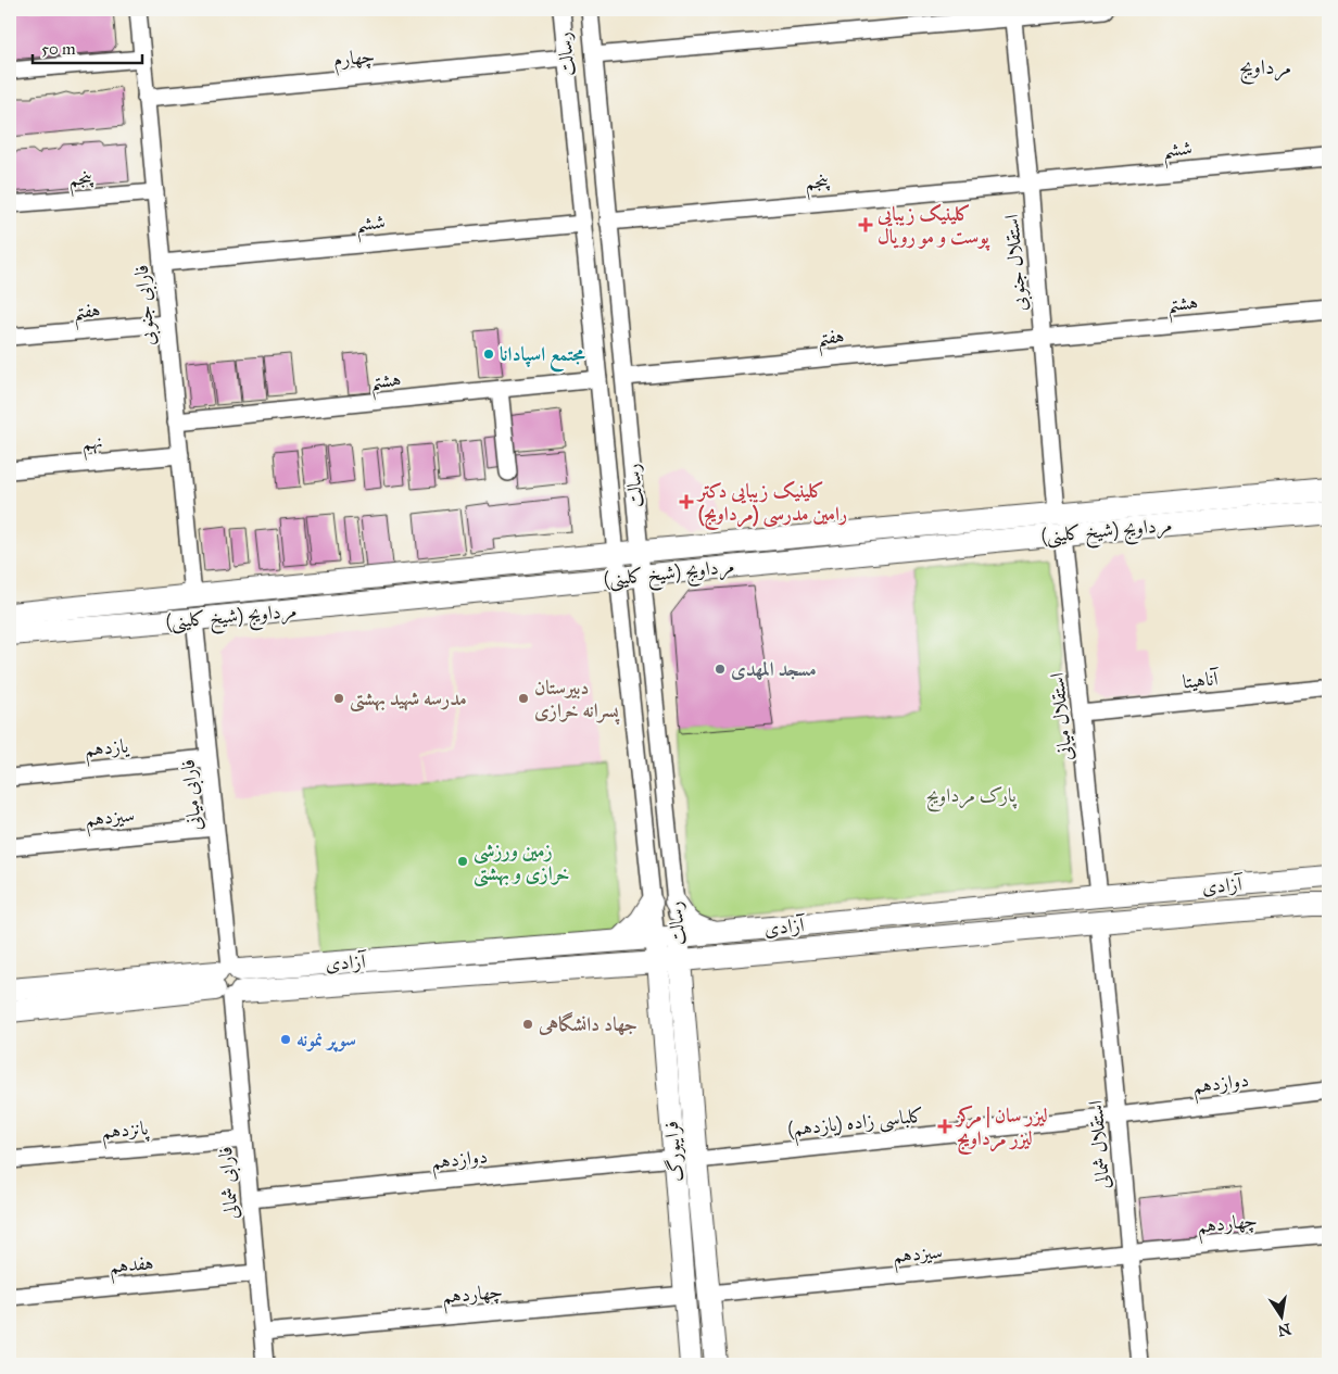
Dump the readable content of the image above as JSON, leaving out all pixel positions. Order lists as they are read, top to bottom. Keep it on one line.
{"streets":{"main road":["رسالت","مرداویج (شیخ کلینی)","آزادی","فرایبورگ"],"street":["چهارم","ششم","پنجم","استقلال جنوبی","هشتم","فارابی جنوبی","هفتم","نهم","آناهیتا","استقلال میانی","یازدهم","فارابی میانی","سیزدهم","دوازدهم","کلباسی زاده (یازدهم)","پانزدهم","استقلال شمالی","فارابی شمالی","چهاردهم","هفدهم"]},"crossings":[["رسالت","چهارم"],["رسالت","ششم"],["رسالت","پنجم"],["رسالت","هشتم"],["رسالت","هفتم"],["رسالت","مرداویج (شیخ کلینی)"],["رسالت","آزادی"],["رسالت","فرایبورگ"],["چهارم","فارابی جنوبی"],["ششم","پنجم"],["ششم","استقلال جنوبی"],["ششم","فارابی جنوبی"],["پنجم","استقلال جنوبی"],["پنجم","فارابی جنوبی"],["استقلال جنوبی","هشتم"],["استقلال جنوبی","هفتم"],["استقلال جنوبی","مرداویج (شیخ کلینی)"],["هشتم","فارابی جنوبی"],["هشتم","هفتم"],["فارابی جنوبی","هفتم"],["فارابی جنوبی","نهم"],["فارابی جنوبی","مرداویج (شیخ کلینی)"],["مرداویج (شیخ کلینی)","استقلال میانی"],["مرداویج (شیخ کلینی)","فارابی میانی"],["آناهیتا","استقلال میانی"],["استقلال میانی","آزادی"],["یازدهم","فارابی میانی"],["فارابی میانی","سیزدهم"],["فارابی میانی","آزادی"],["فارابی میانی","فارابی شمالی"],["سیزدهم","استقلال شمالی"],["سیزدهم","فرایبورگ"],["سیزدهم","چهاردهم"],["آزادی","استقلال شمالی"],["آزادی","فرایبورگ"],["آزادی","فارابی شمالی"],["دوازدهم","کلباسی زاده (یازدهم)"],["دوازدهم","استقلال شمالی"],["دوازدهم","فرایبورگ"],["دوازدهم","فارابی شمالی"],["کلباسی زاده (یازدهم)","استقلال شمالی"],["کلباسی زاده (یازدهم)","فرایبورگ"],["پانزدهم","فارابی شمالی"],["استقلال شمالی","چهاردهم"],["فرایبورگ","چهاردهم"],["فارابی شمالی","چهاردهم"],["فارابی شمالی","هفدهم"]],"districts":["مرداویج"],"parks":["پارک مرداویج"],"places":{"health":["کلینیک زیبایی پوست و مو رویال","کلینیک زیبایی دکتر رامین مدرسی (مرداویج)","لیزر سان | مرکز لیزر مرداویج"],"other":["مجتمع اسپادانا","مسجد المهدی","مدرسه شهید بهشتی","دبیرستان پسرانه خرازی","زمین ورزشی خرازی و بهشتی","جهاد دانشگاهی","سوپر نمونه"]},"scale_bar":"50 m","north":"bottom"}
